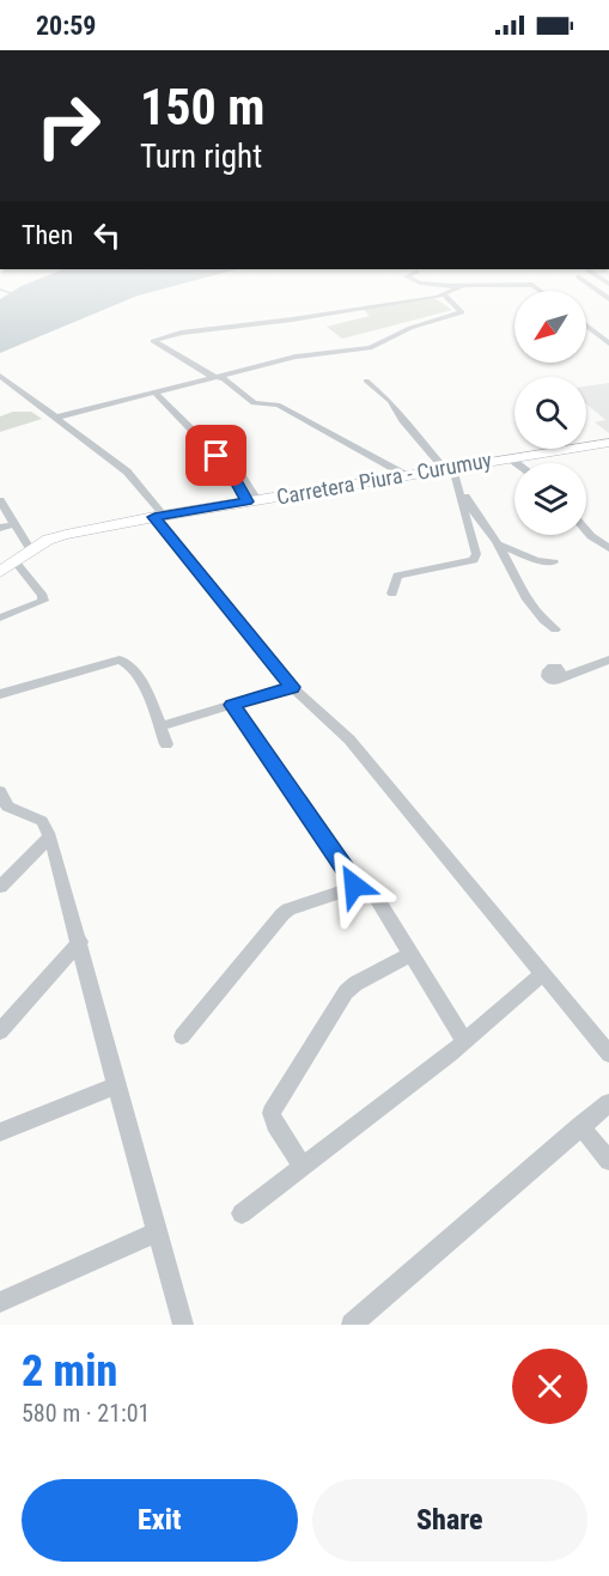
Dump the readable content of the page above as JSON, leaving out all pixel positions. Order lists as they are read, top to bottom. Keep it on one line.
{"streets":{"main road":["Carretera Piura - Curumuy"]},"north":"bottom left","page":{"status":"20:59","turn":["150 m","Turn right"],"then":"Then","heading":["2 min","580 m · 21:01"],"buttons":["Exit","Share"]}}
